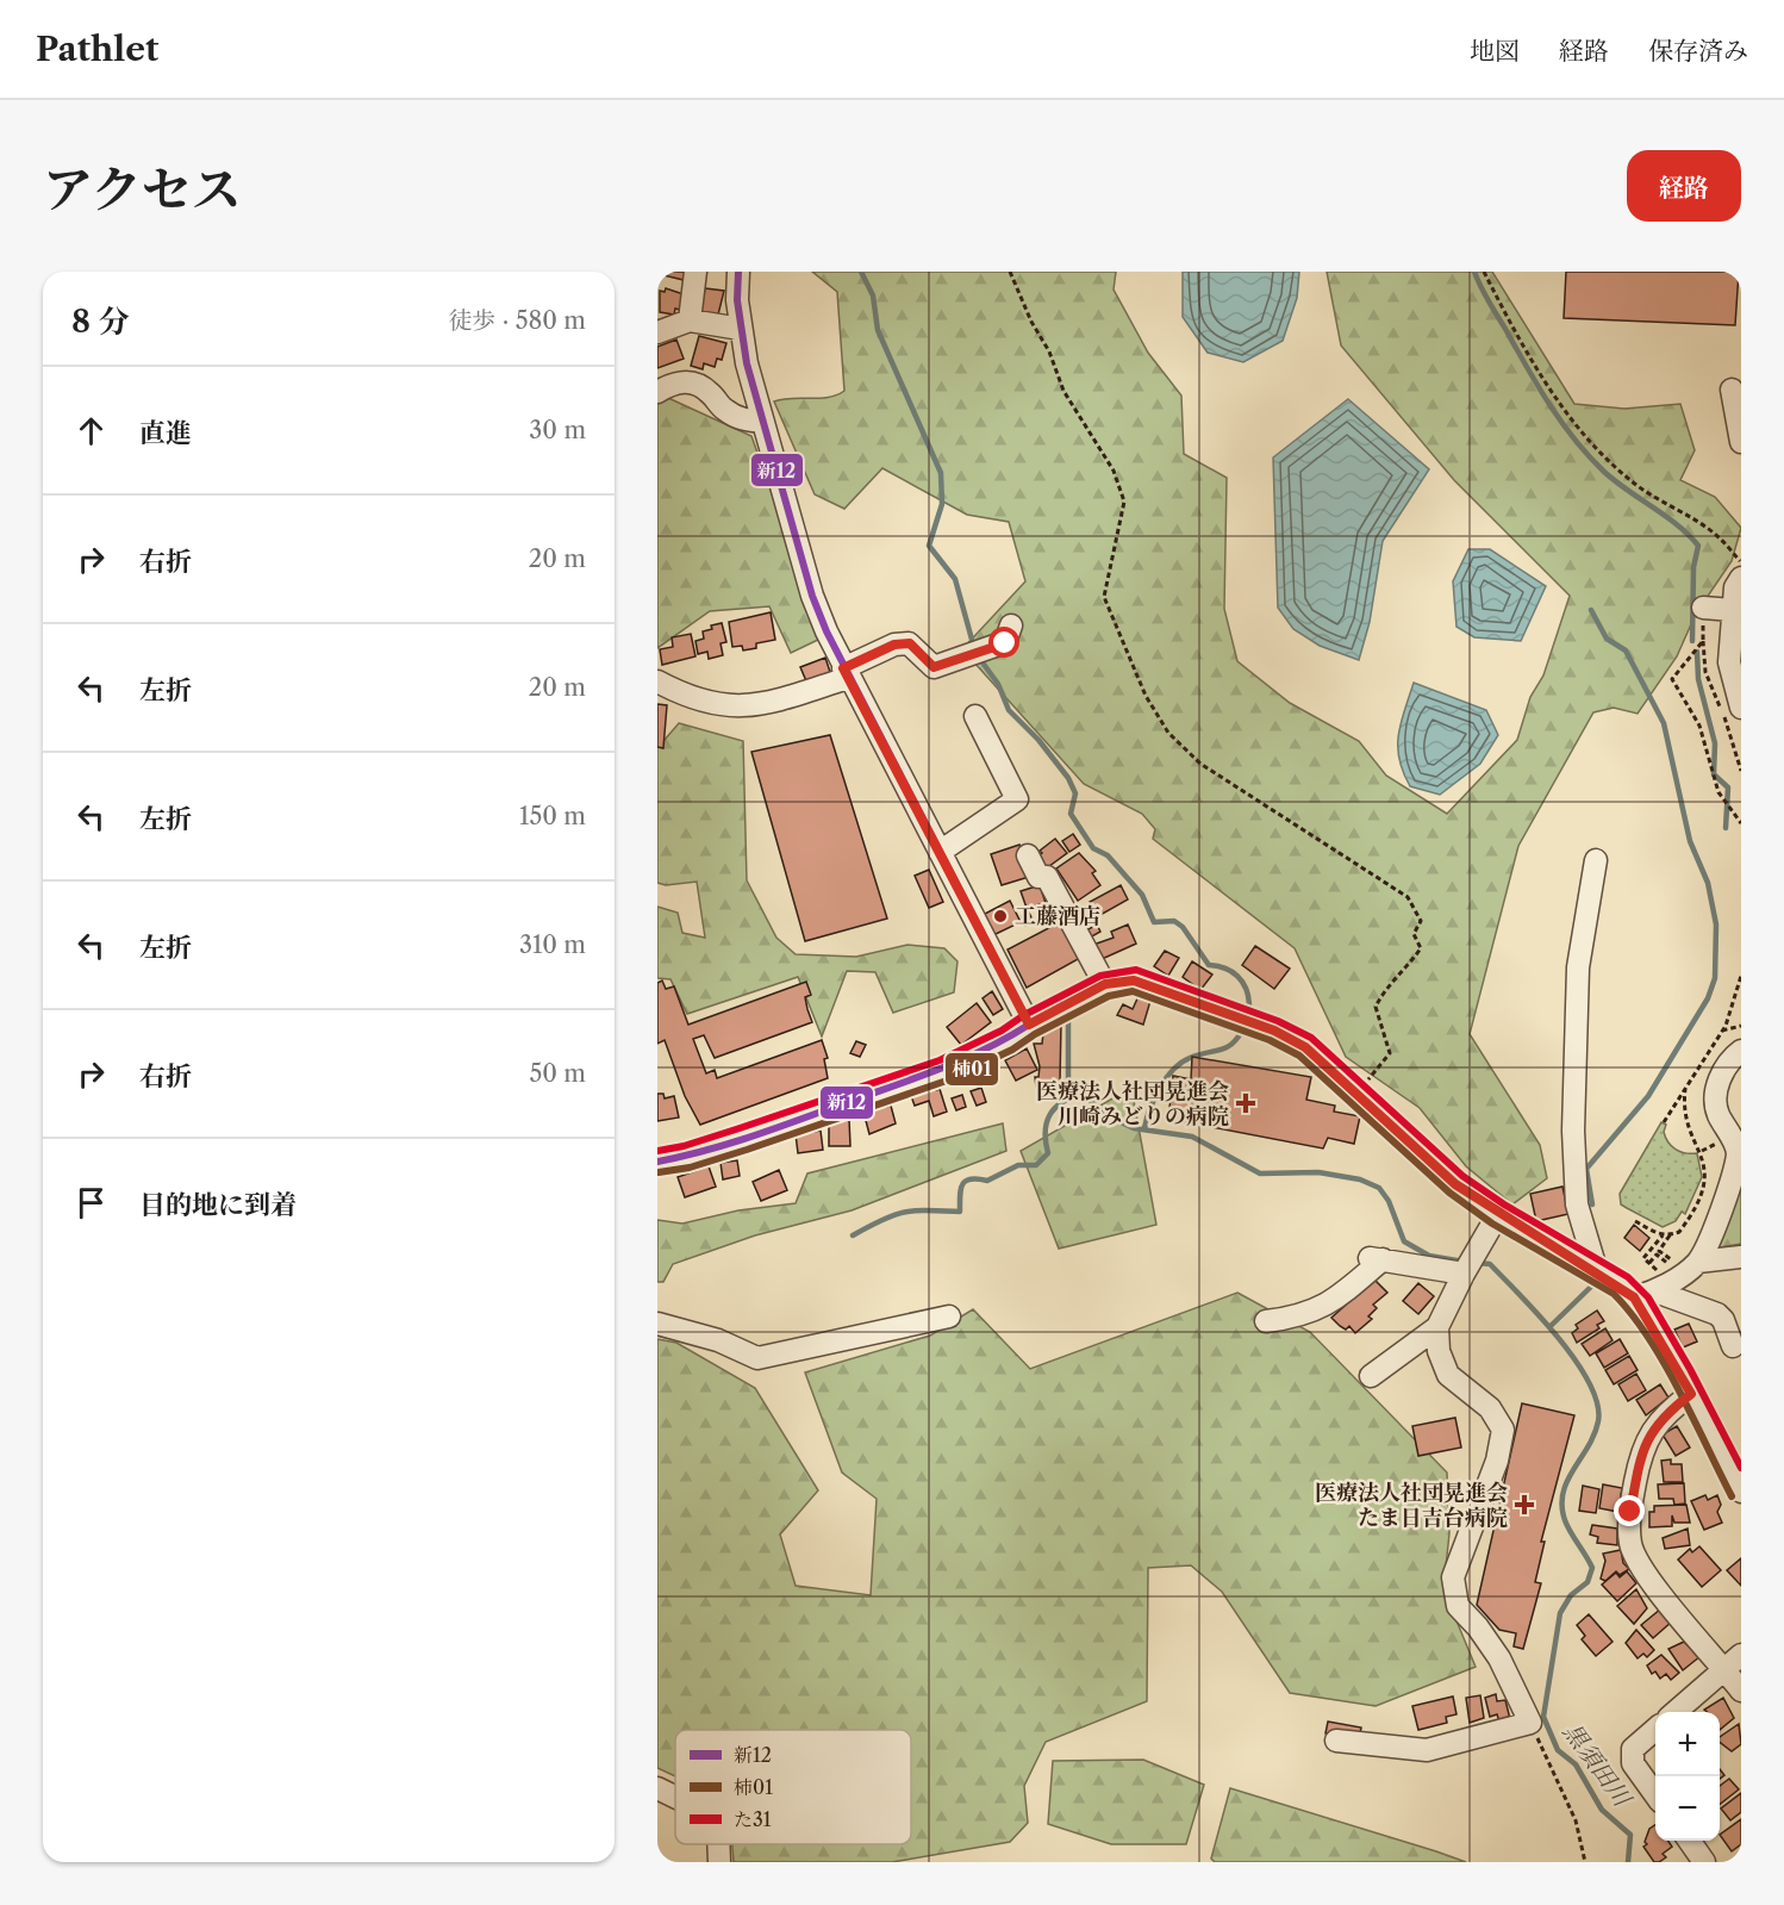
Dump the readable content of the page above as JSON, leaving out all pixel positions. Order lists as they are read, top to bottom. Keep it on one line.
{"water":["黒須田川"],"places":{"other":["工藤酒店"],"health":["医療法人社団晃進会 川崎みどりの病院","医療法人社団晃進会 たま日吉台病院"]},"lines":["transit line 新12","transit line た31","transit line 柿01"],"legend":["新12","柿01","た31"],"page":{"header":"Pathlet","nav":["地図","経路","保存済み"],"title":"アクセス","buttons":"経路","heading":["8 分","徒歩 · 580 m"],"list":[["直進","30 m"],["右折","20 m"],["左折","20 m"],["左折","150 m"],["左折","310 m"],["右折","50 m"],"目的地に到着"],"map_buttons":["+","−"]}}
